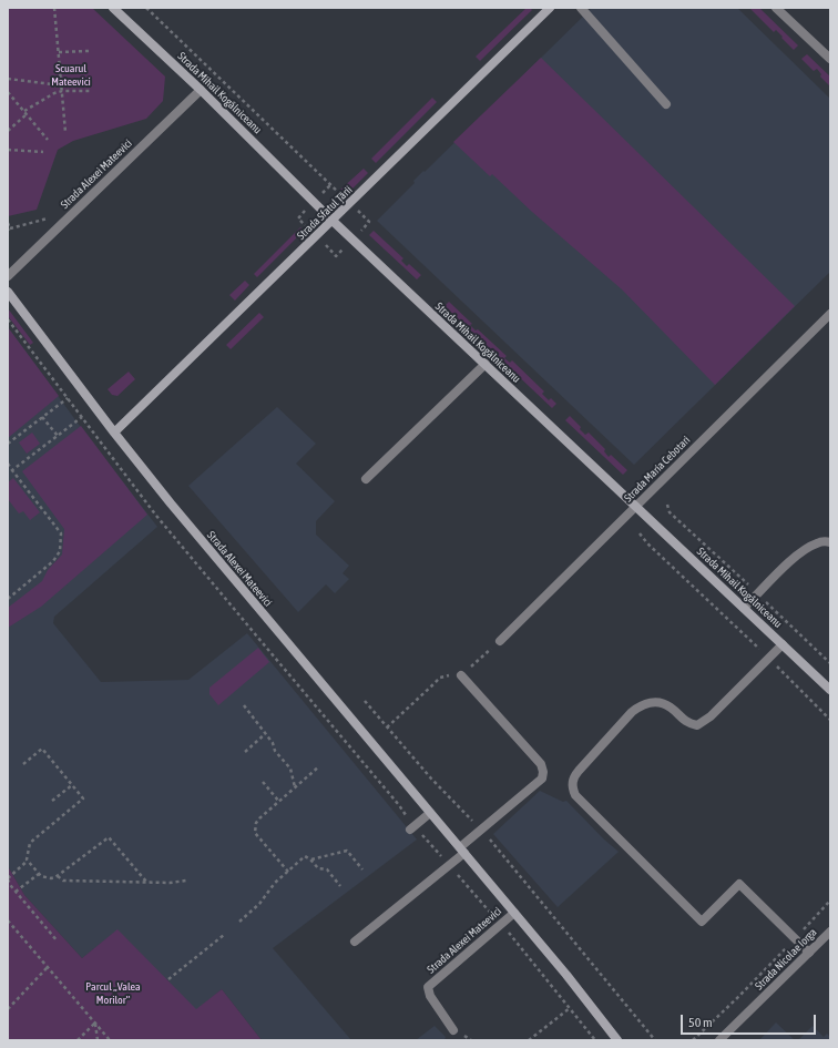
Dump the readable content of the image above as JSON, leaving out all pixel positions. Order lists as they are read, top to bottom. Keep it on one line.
{"streets":{"main road":["Strada Mihail Kogălniceanu","Strada Alexei Mateevici","Strada Sfatul Țării"],"street":["Strada Maria Cebotari","Strada Nicolae Iorga"]},"crossings":[["Strada Mihail Kogălniceanu","Strada Alexei Mateevici"],["Strada Mihail Kogălniceanu","Strada Sfatul Țării"],["Strada Mihail Kogălniceanu","Strada Maria Cebotari"],["Strada Alexei Mateevici","Strada Sfatul Țării"]],"parks":["Scuarul Mateevici","Parcul „Valea Morilor”"],"scale_bar":"50 m"}
